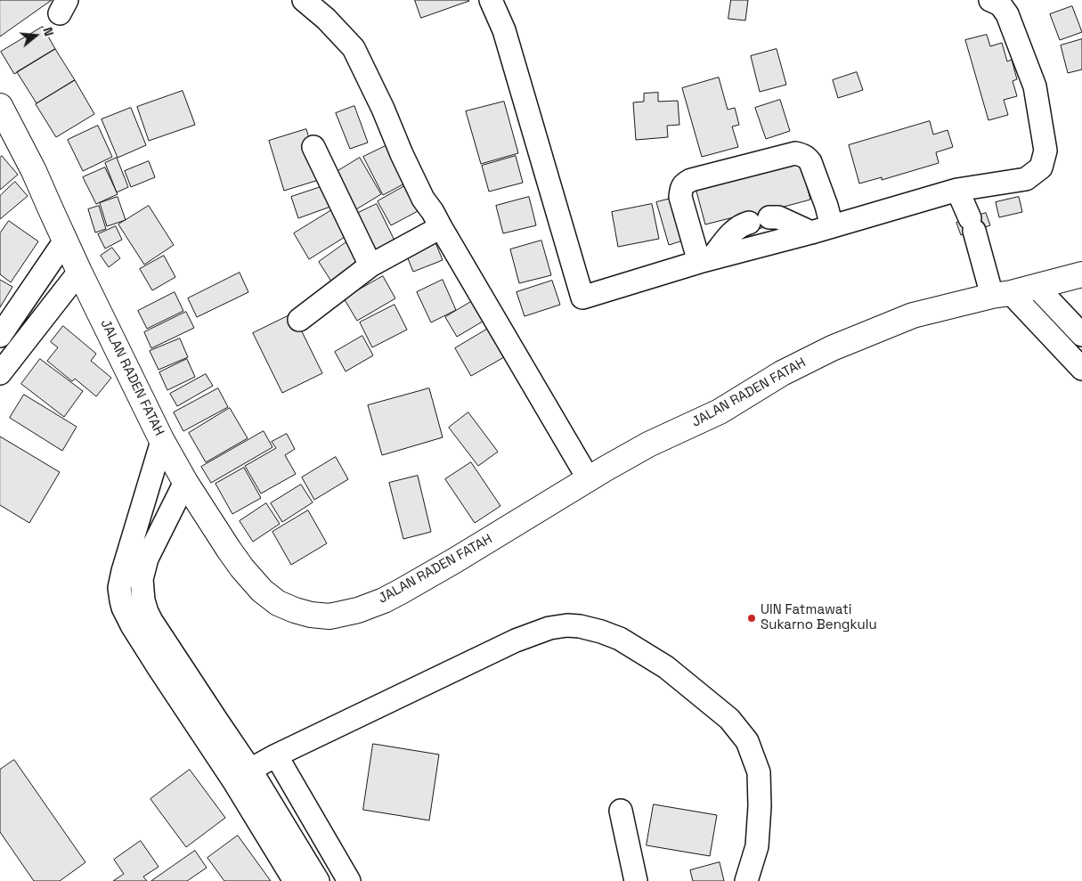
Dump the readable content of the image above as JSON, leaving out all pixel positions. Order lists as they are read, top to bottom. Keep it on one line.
{"streets":{"highway":["JALAN RADEN FATAH"]},"places":["UIN Fatmawati Sukarno Bengkulu"],"north":"right"}
